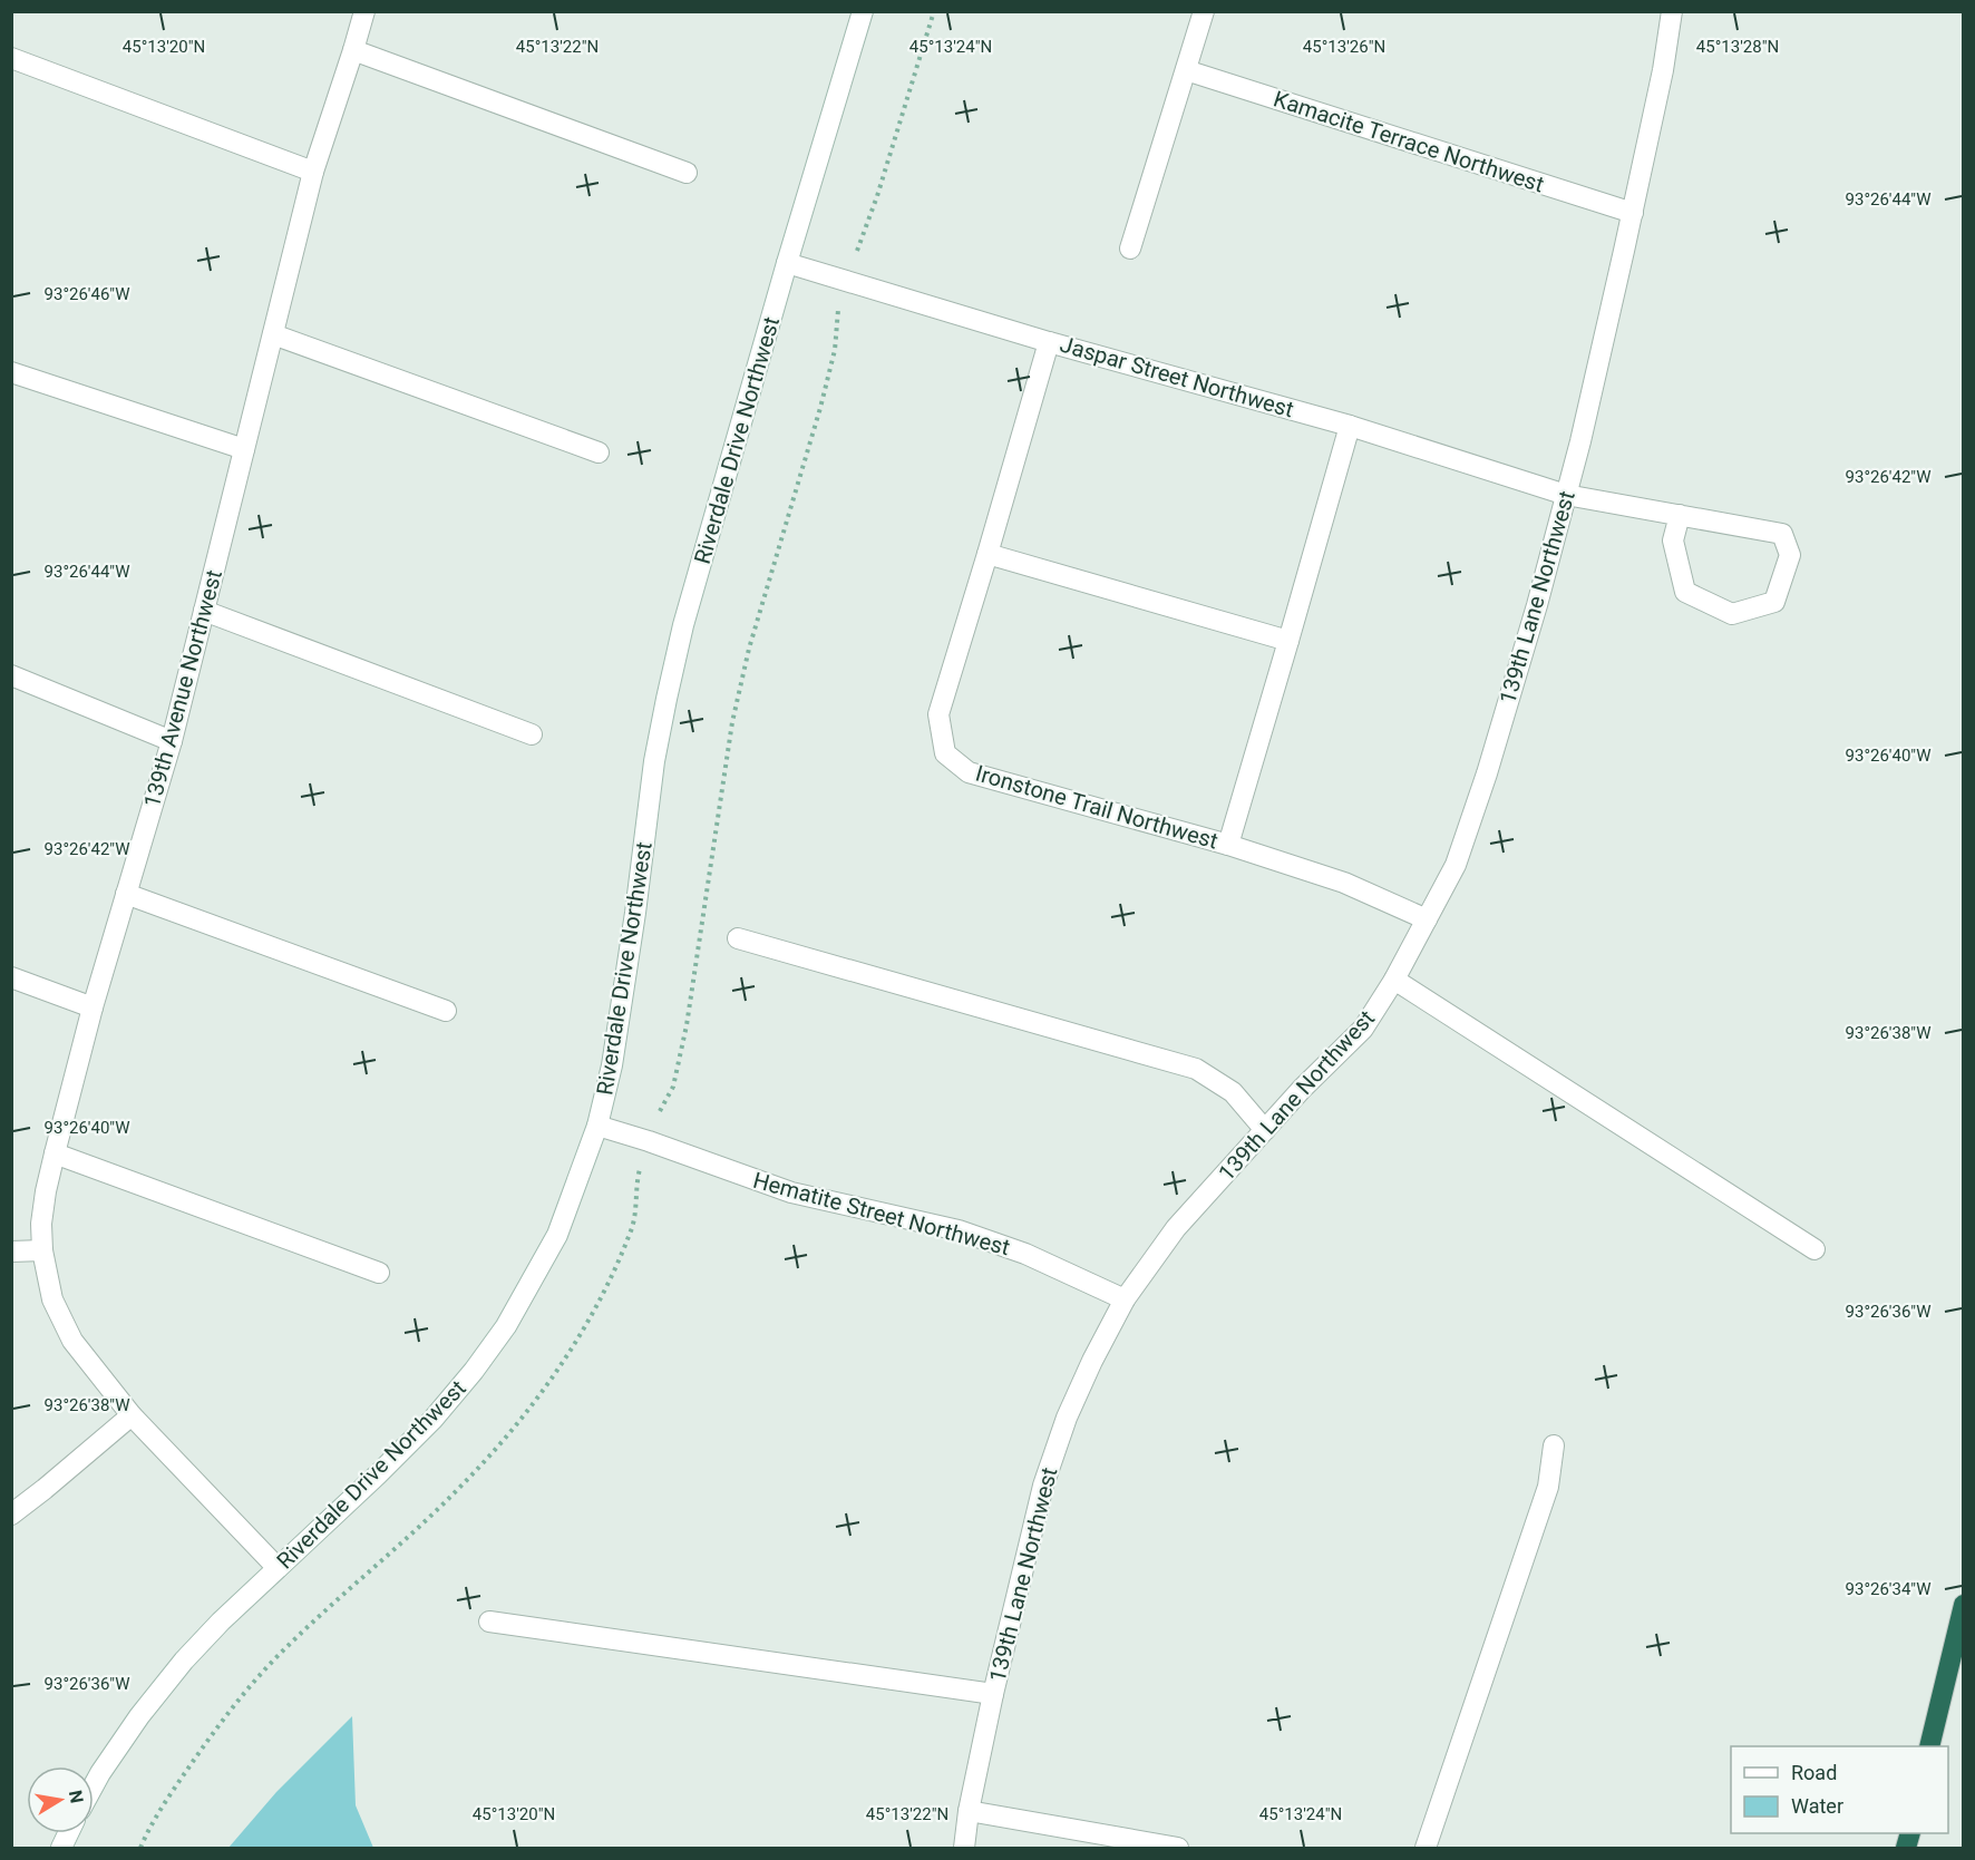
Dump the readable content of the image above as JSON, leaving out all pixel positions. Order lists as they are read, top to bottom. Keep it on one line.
{"streets":{"street":["Kamacite Terrace Northwest","Jaspar Street Northwest","Riverdale Drive Northwest","139th Lane Northwest","139th Avenue Northwest","Ironstone Trail Northwest","Hematite Street Northwest"]},"crossings":[["Kamacite Terrace Northwest","139th Lane Northwest"],["Jaspar Street Northwest","Riverdale Drive Northwest"],["Jaspar Street Northwest","139th Lane Northwest"],["Jaspar Street Northwest","Ironstone Trail Northwest"],["Riverdale Drive Northwest","139th Avenue Northwest"],["Riverdale Drive Northwest","Hematite Street Northwest"],["139th Lane Northwest","Ironstone Trail Northwest"],["139th Lane Northwest","Hematite Street Northwest"]],"legend":["Road","Water"],"north":"right","coordinates":["45°13'20\"N","45°13'22\"N","45°13'24\"N","45°13'26\"N","45°13'28\"N","93°26'44\"W","93°26'46\"W","93°26'42\"W","93°26'40\"W","93°26'38\"W","93°26'36\"W","93°26'34\"W"]}
